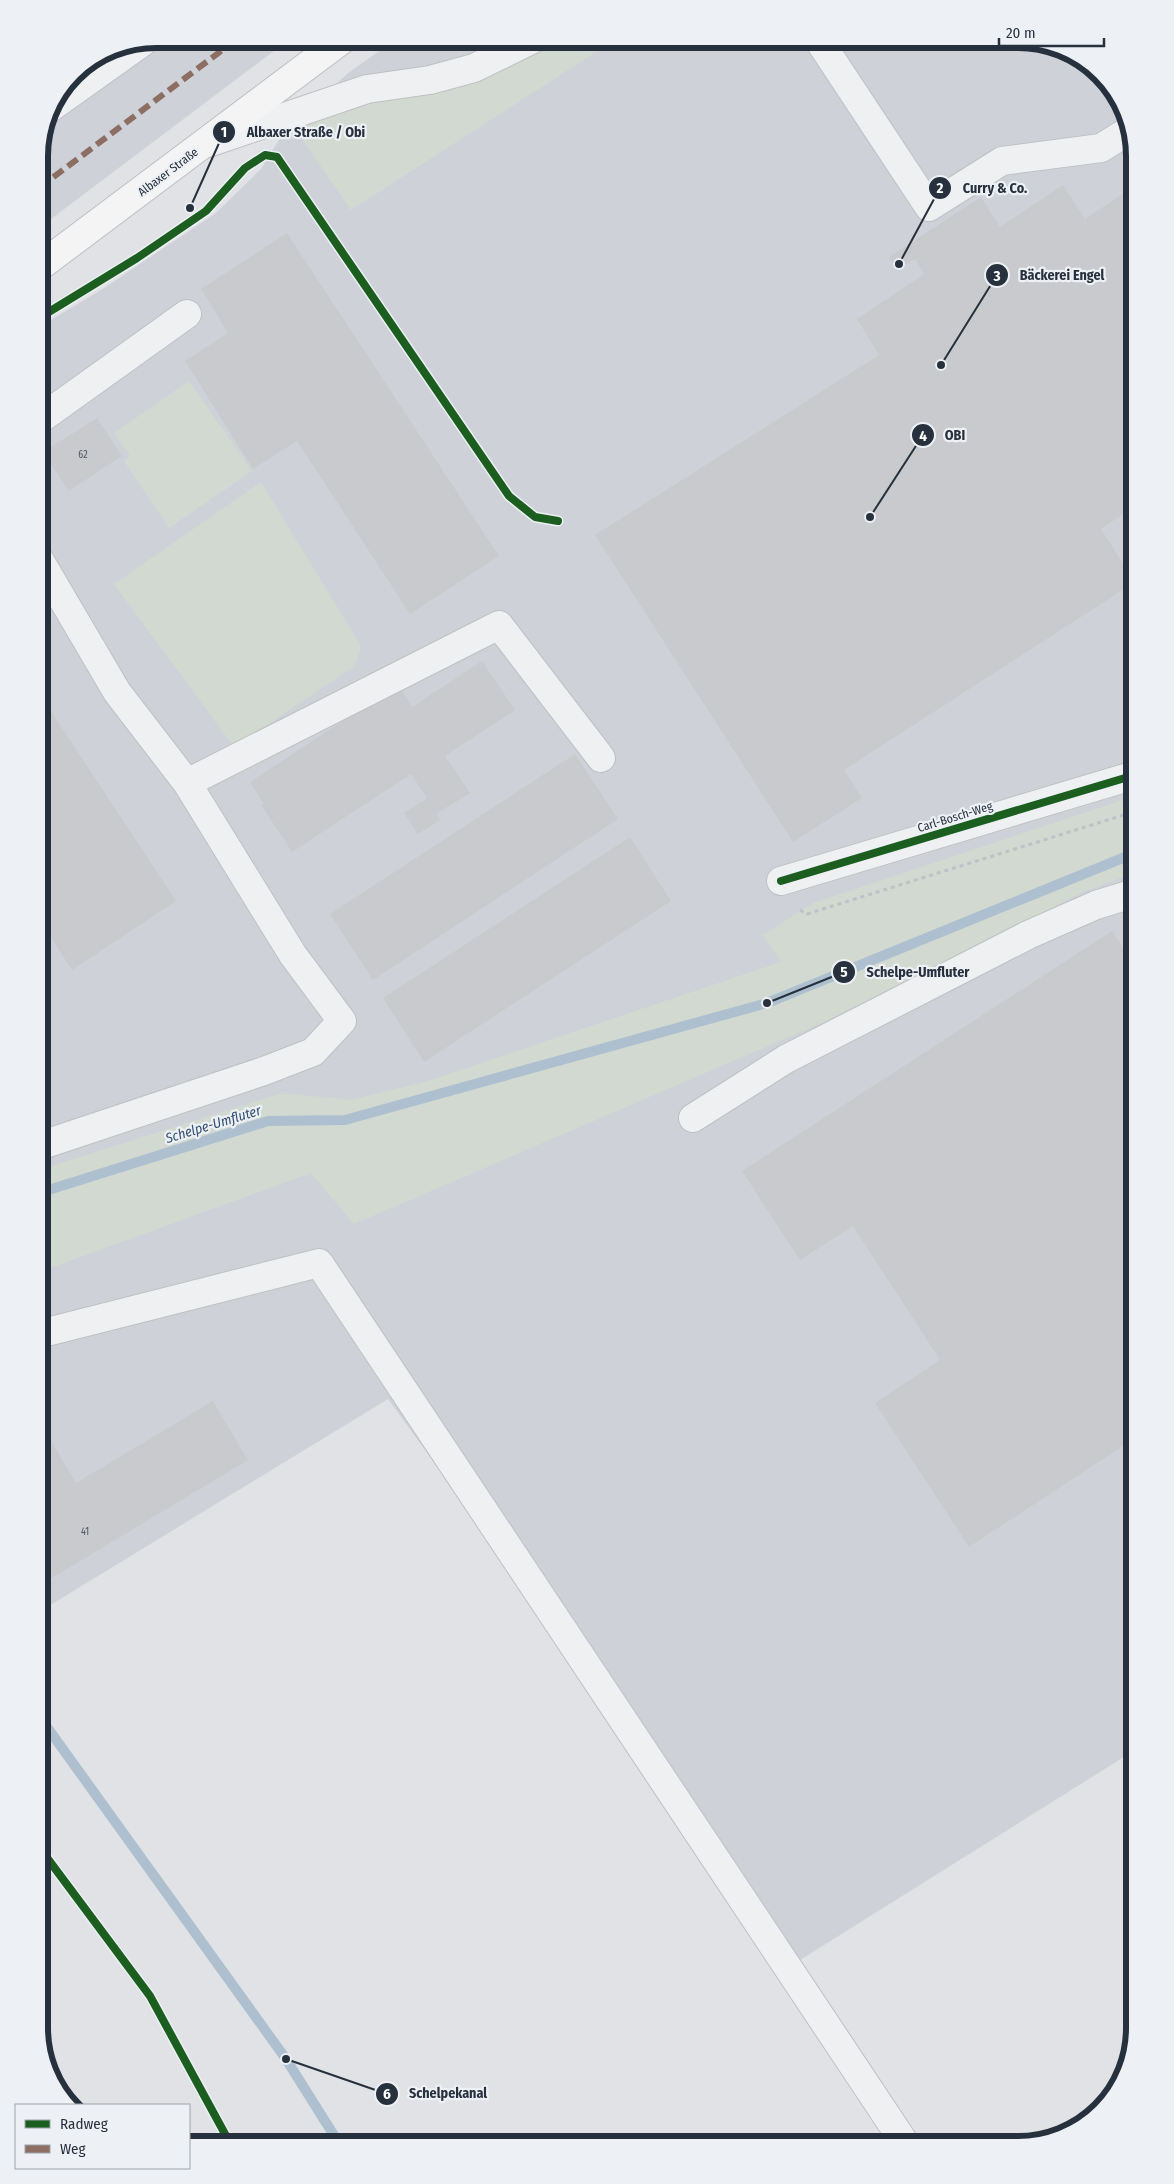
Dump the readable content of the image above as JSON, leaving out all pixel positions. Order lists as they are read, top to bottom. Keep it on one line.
{"streets":{"main road":["Albaxer Straße"],"street":["Carl-Bosch-Weg"]},"water":["Schelpe-Umfluter"],"places":["Albaxer Straße / Obi","Curry & Co.","Bäckerei Engel","OBI","Schelpe-Umfluter","Schelpekanal"],"house_numbers":["62","41"],"legend":["Radweg","Weg"],"scale_bar":"20 m"}
